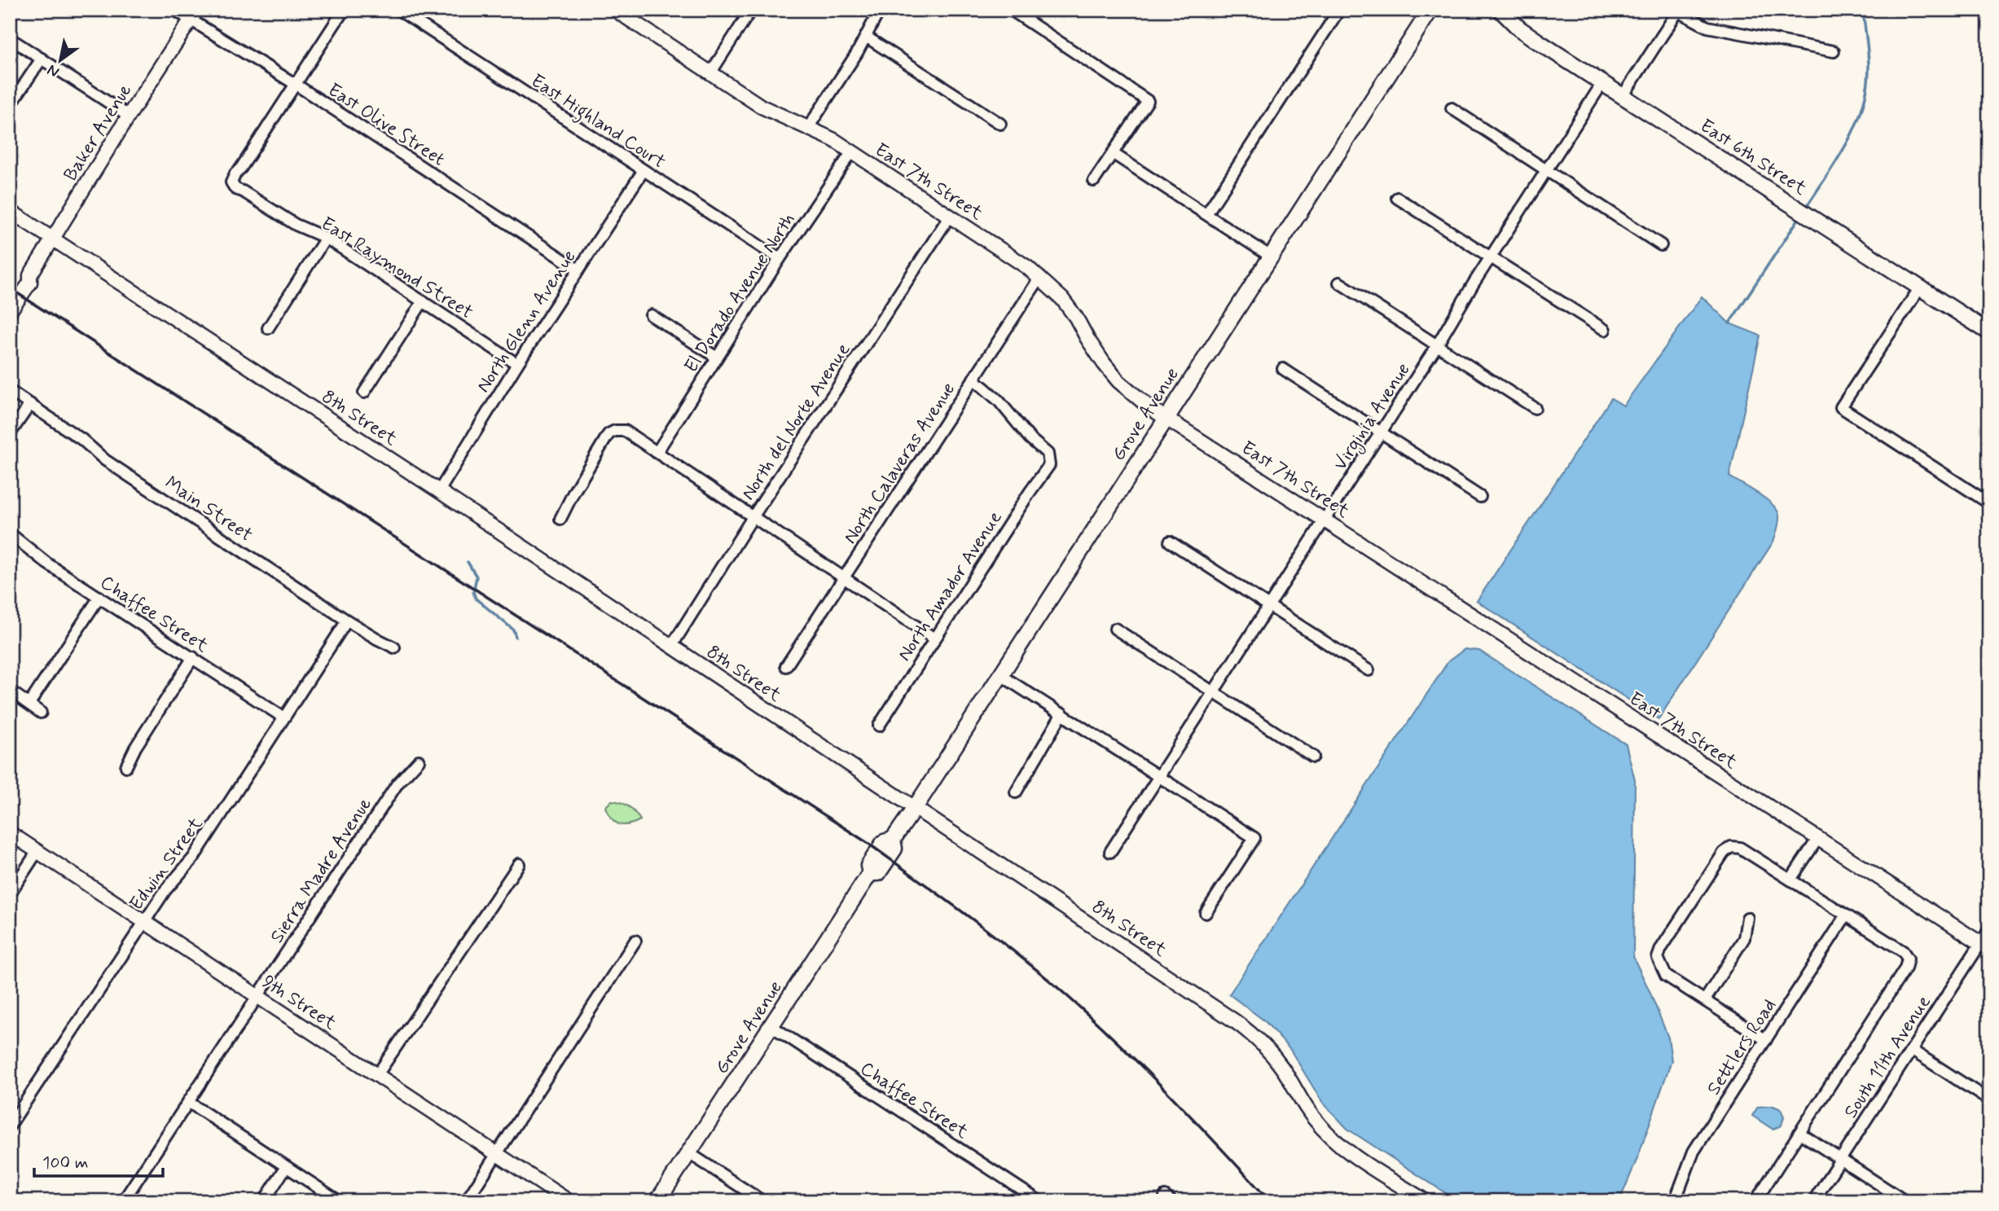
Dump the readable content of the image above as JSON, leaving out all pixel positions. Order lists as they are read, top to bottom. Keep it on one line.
{"streets":{"main road":["East 6th Street","Grove Avenue"],"street":["East Highland Court","East Olive Street","Baker Avenue","East 7th Street","East Raymond Street","El Dorado Avenue North","North Glenn Avenue","Virginia Avenue","8th Street","North del Norte Avenue","North Calaveras Avenue","Main Street","North Amador Avenue","Chaffee Street","Edwin Street","Sierra Madre Avenue","9th Street","Settlers Road","South 11th Avenue"]},"crossings":[["East Highland Court","El Dorado Avenue North"],["East Highland Court","North Glenn Avenue"],["East Olive Street","Baker Avenue"],["East Olive Street","East Raymond Street"],["East Olive Street","North Glenn Avenue"],["Baker Avenue","8th Street"],["East 6th Street","Virginia Avenue"],["East 7th Street","El Dorado Avenue North"],["East 7th Street","Grove Avenue"],["East 7th Street","Virginia Avenue"],["East 7th Street","North del Norte Avenue"],["East 7th Street","North Calaveras Avenue"],["East 7th Street","South 11th Avenue"],["East Raymond Street","North Glenn Avenue"],["North Glenn Avenue","8th Street"],["Grove Avenue","8th Street"],["Grove Avenue","Chaffee Street"],["8th Street","North del Norte Avenue"],["North Calaveras Avenue","North Amador Avenue"],["Main Street","Edwin Street"],["Chaffee Street","Edwin Street"],["Edwin Street","9th Street"],["Sierra Madre Avenue","9th Street"]],"scale_bar":"100 m","north":"bottom left"}
